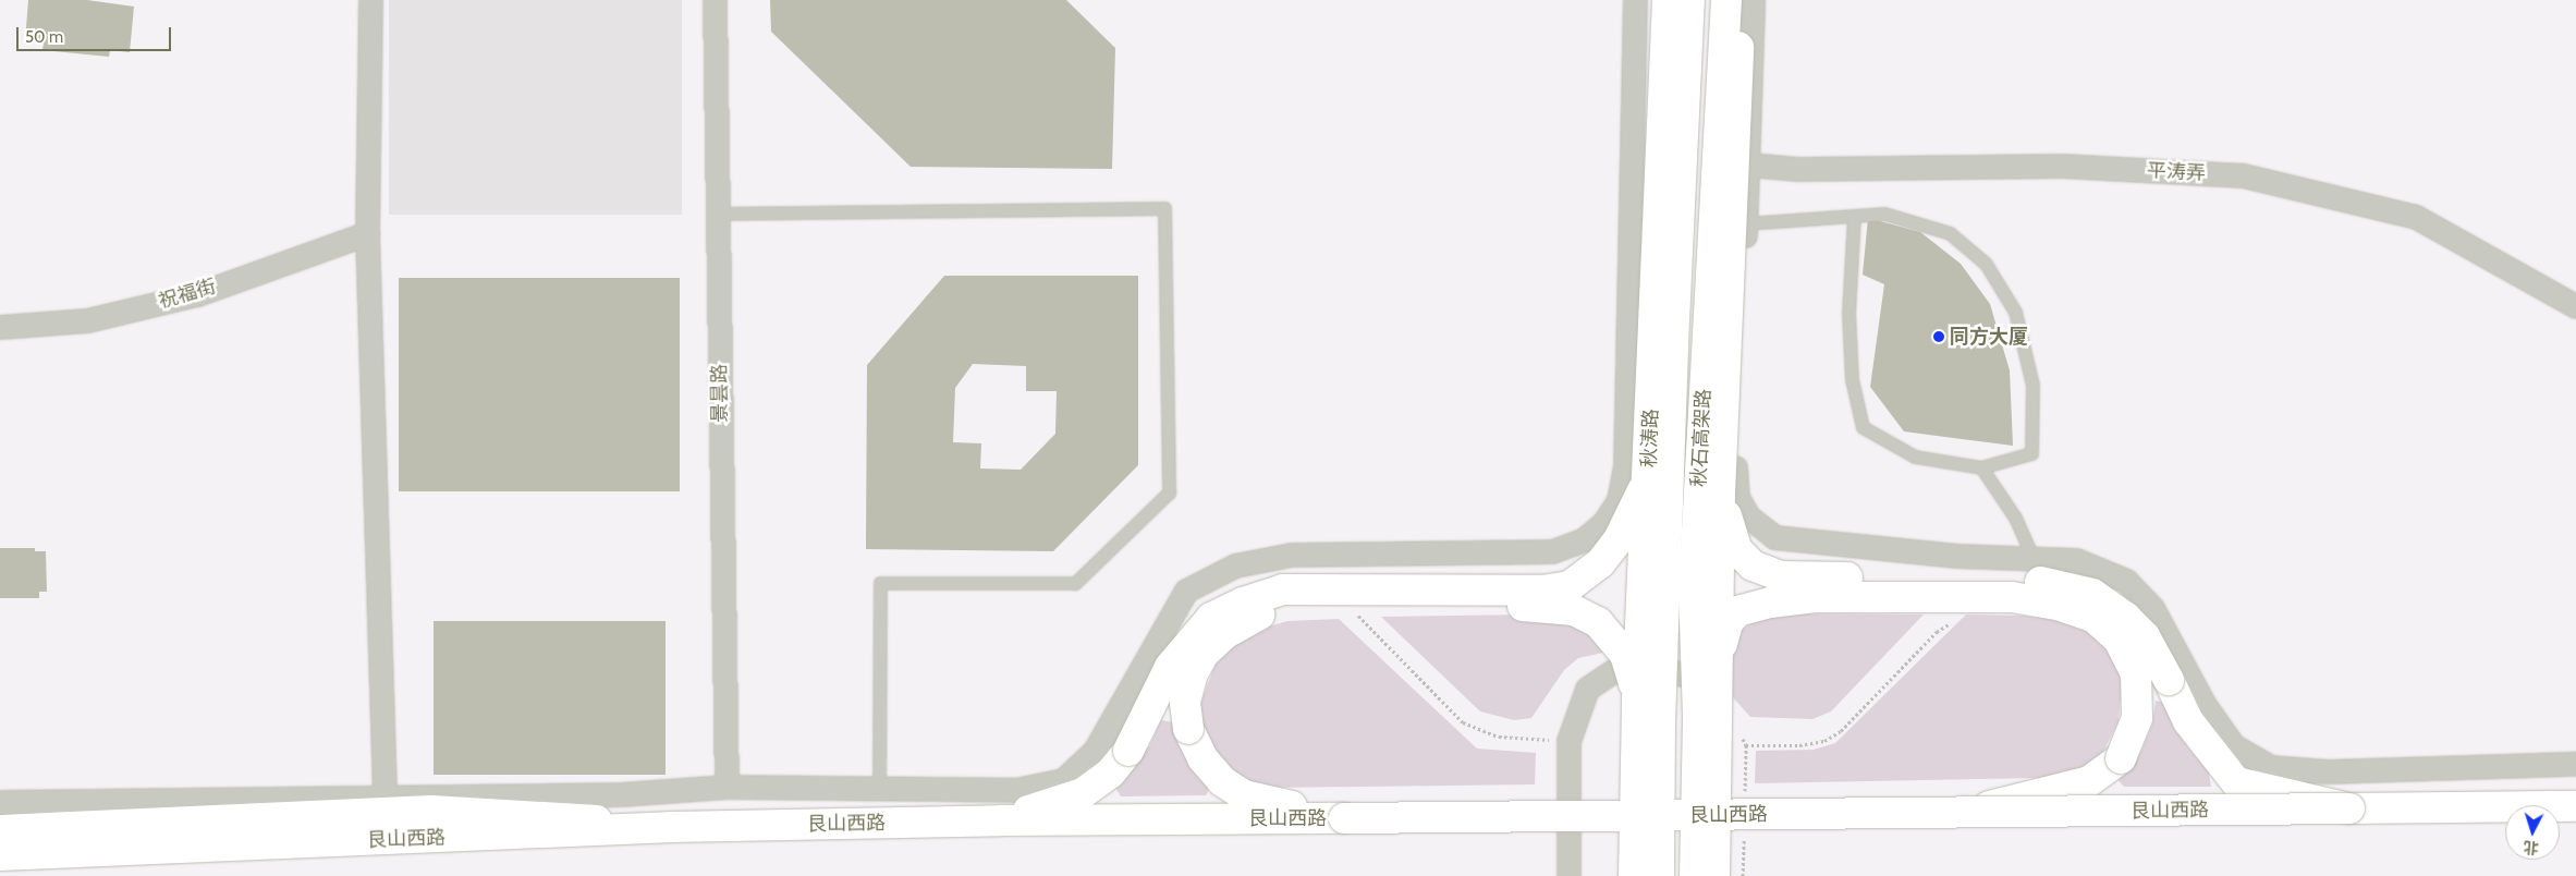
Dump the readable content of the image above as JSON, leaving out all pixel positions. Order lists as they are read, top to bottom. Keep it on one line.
{"streets":{"main road":["秋涛路","秋石高架路","艮山西路"],"street":["平涛弄","祝福街","景昙路"]},"places":["同方大厦"],"scale_bar":"50 m","north":"bottom"}
